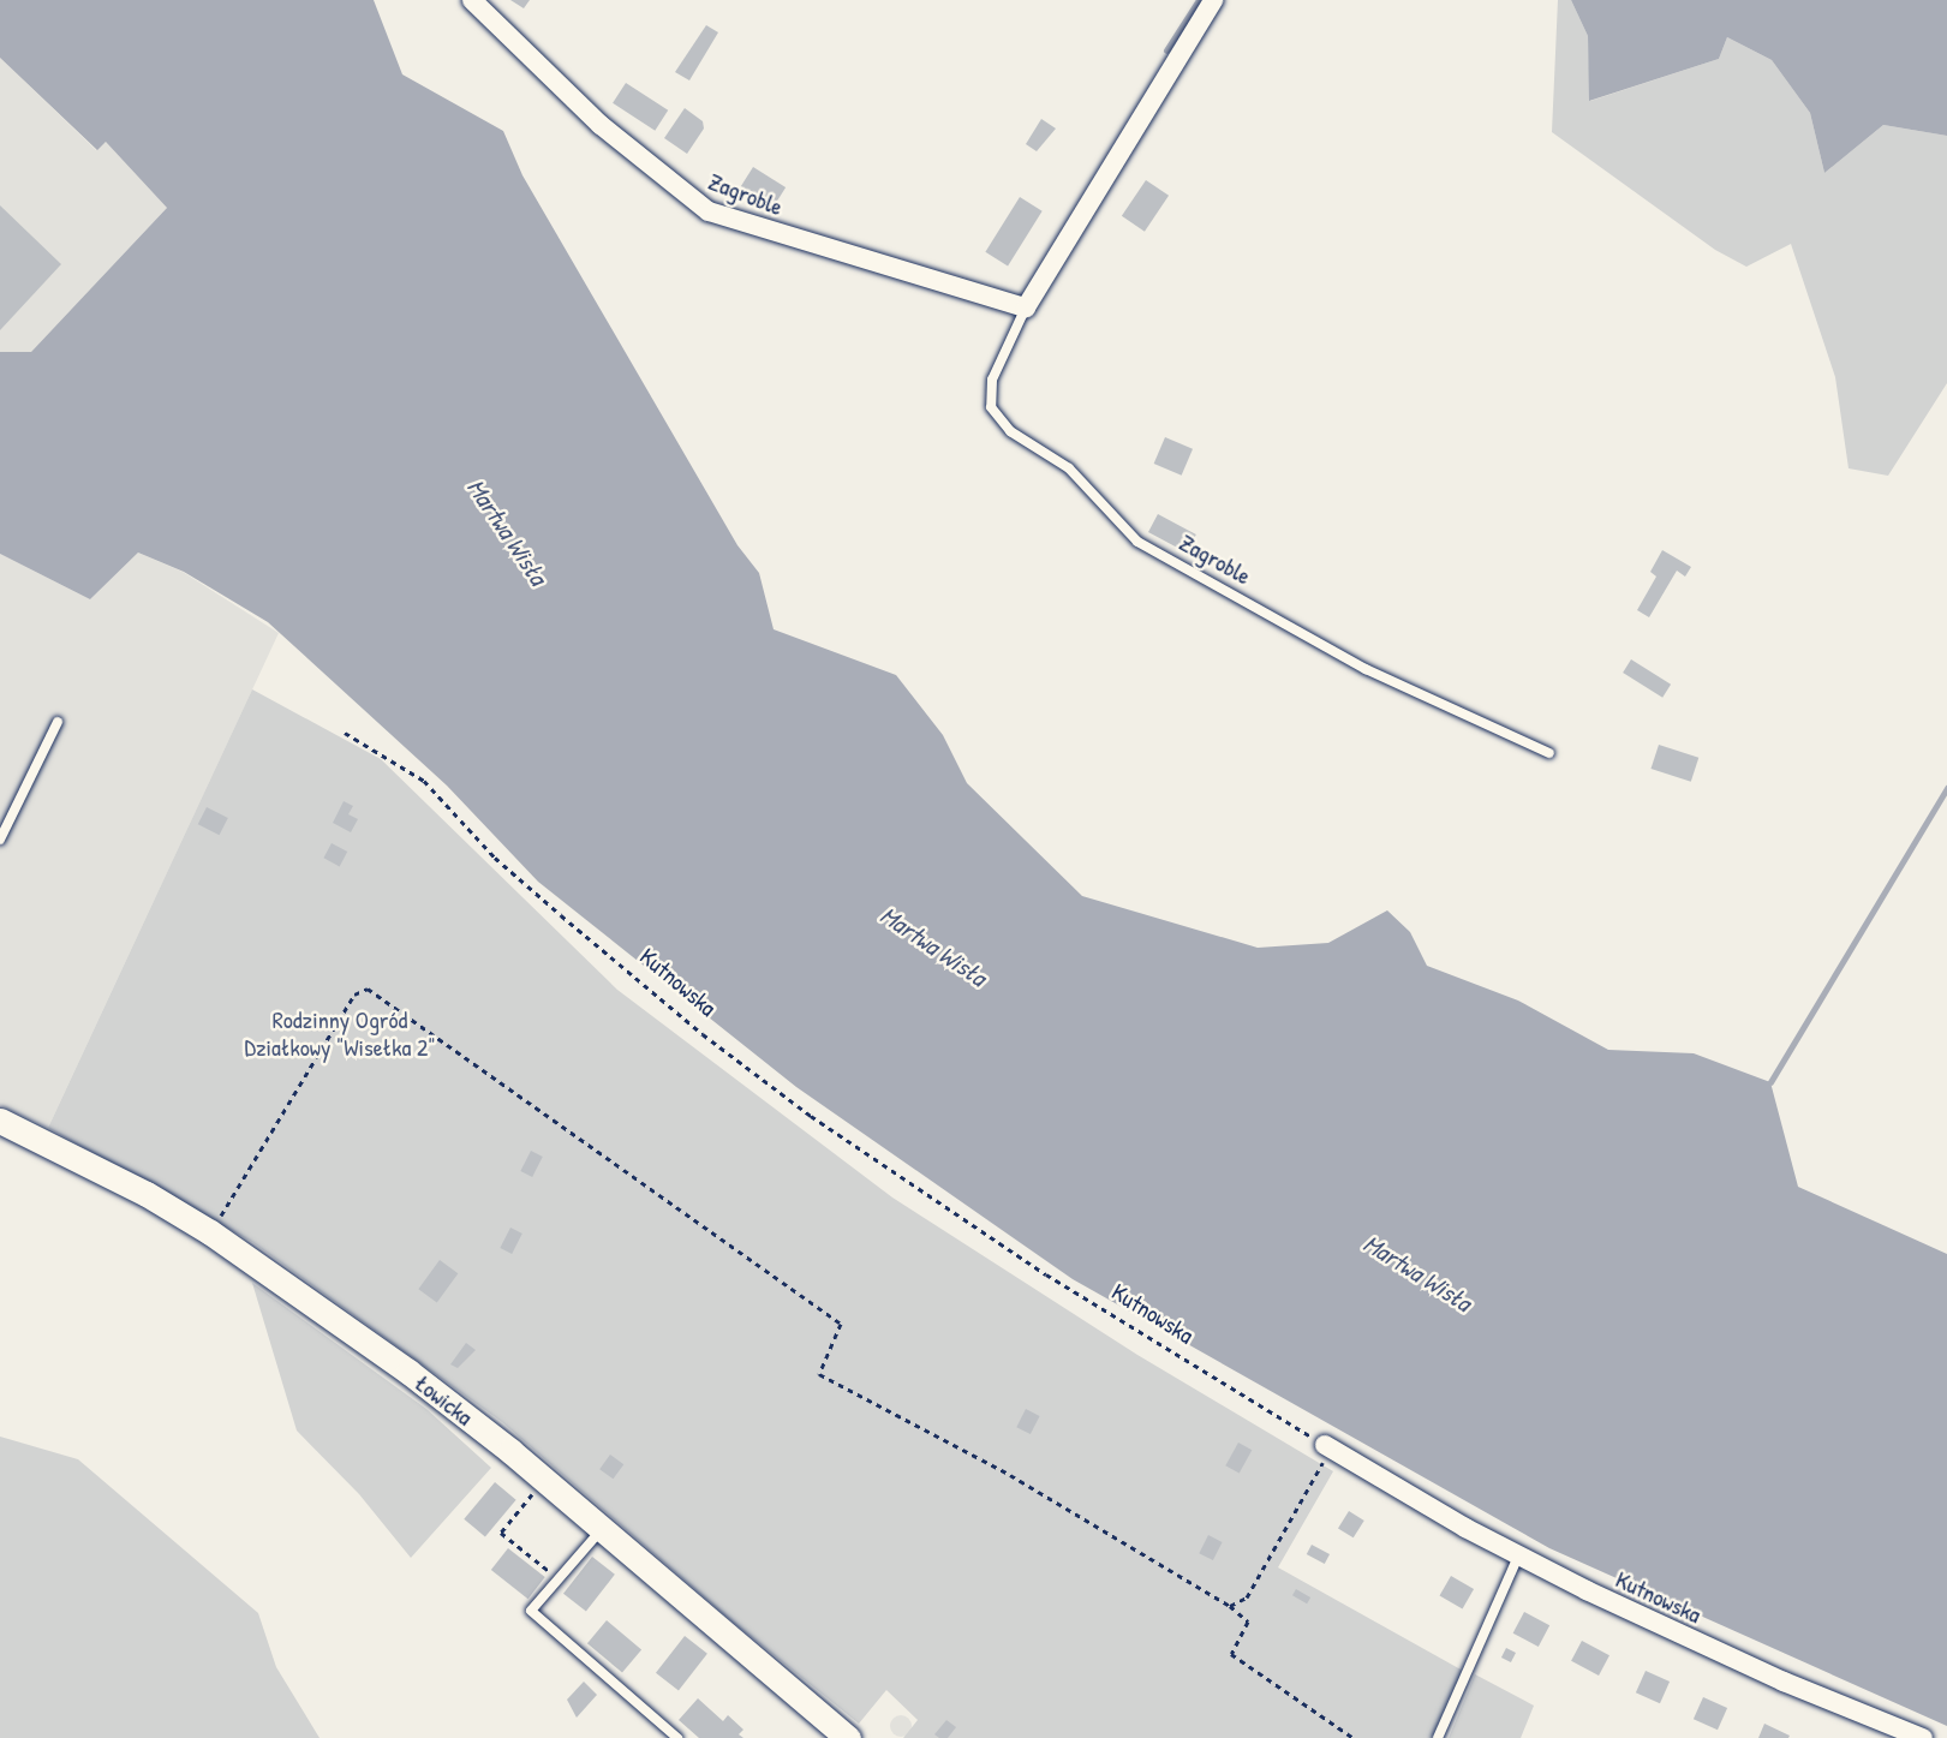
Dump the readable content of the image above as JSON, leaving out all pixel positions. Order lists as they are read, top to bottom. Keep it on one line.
{"streets":{"street":["Zagroble","Kutnowska","Łowicka"]},"water":["Martwa Wisła"],"parks":["Rodzinny Ogród Działkowy \"Wisełka 2\""]}
